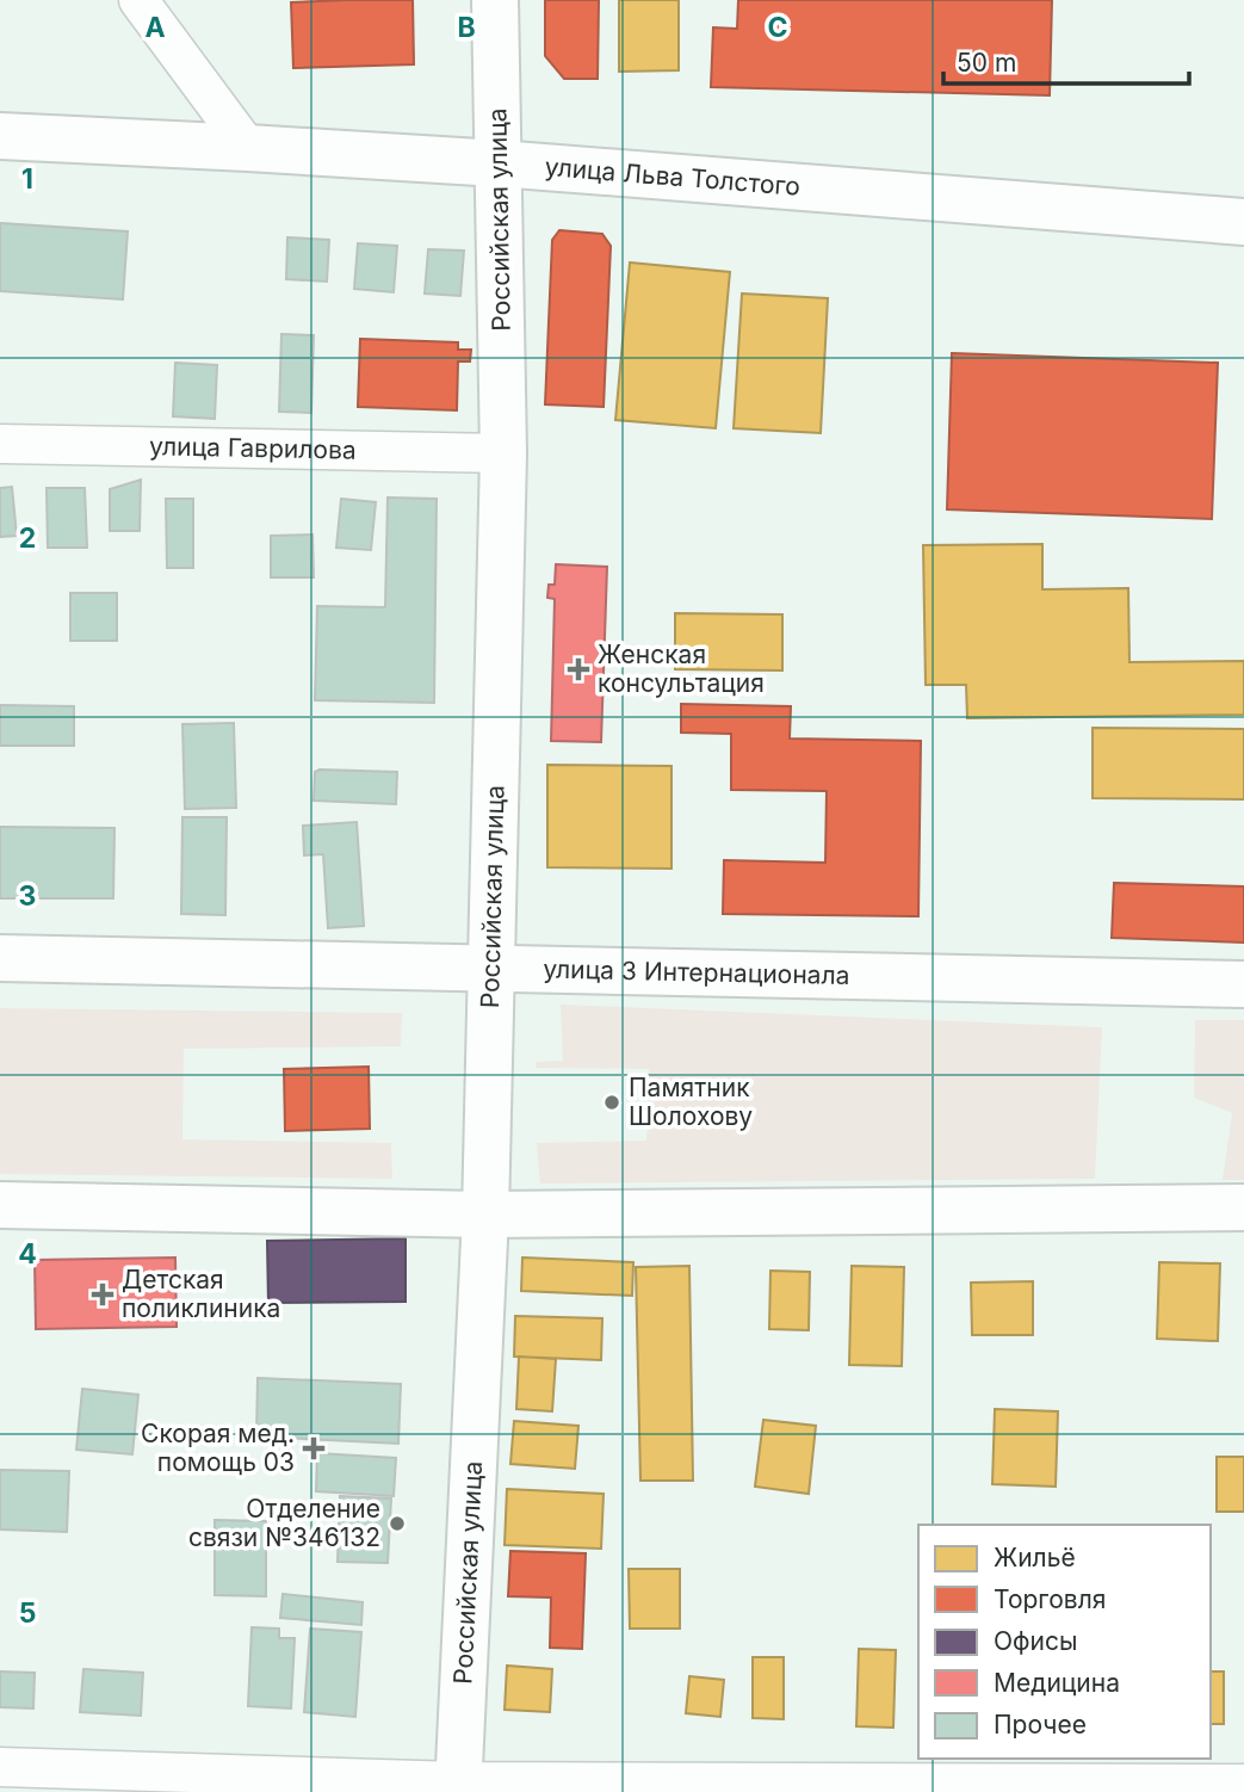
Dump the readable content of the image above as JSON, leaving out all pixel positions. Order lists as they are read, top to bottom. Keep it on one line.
{"streets":{"main road":["улица Льва Толстого","Российская улица","улица 3 Интернационала"],"street":["улица Гаврилова"]},"crossings":[["улица Льва Толстого","Российская улица"],["Российская улица","улица Гаврилова"],["Российская улица","улица 3 Интернационала"]],"places":{"health":["Женская консультация","Детская поликлиника","Скорая мед. помощь 03"],"other":["Памятник Шолохову","Отделение связи №346132"]},"legend":["Жильё","Торговля","Офисы","Медицина","Прочее"],"scale_bar":"50 m","grid":{"columns":["A","B","C"],"rows":["1","2","3","4","5"]}}
